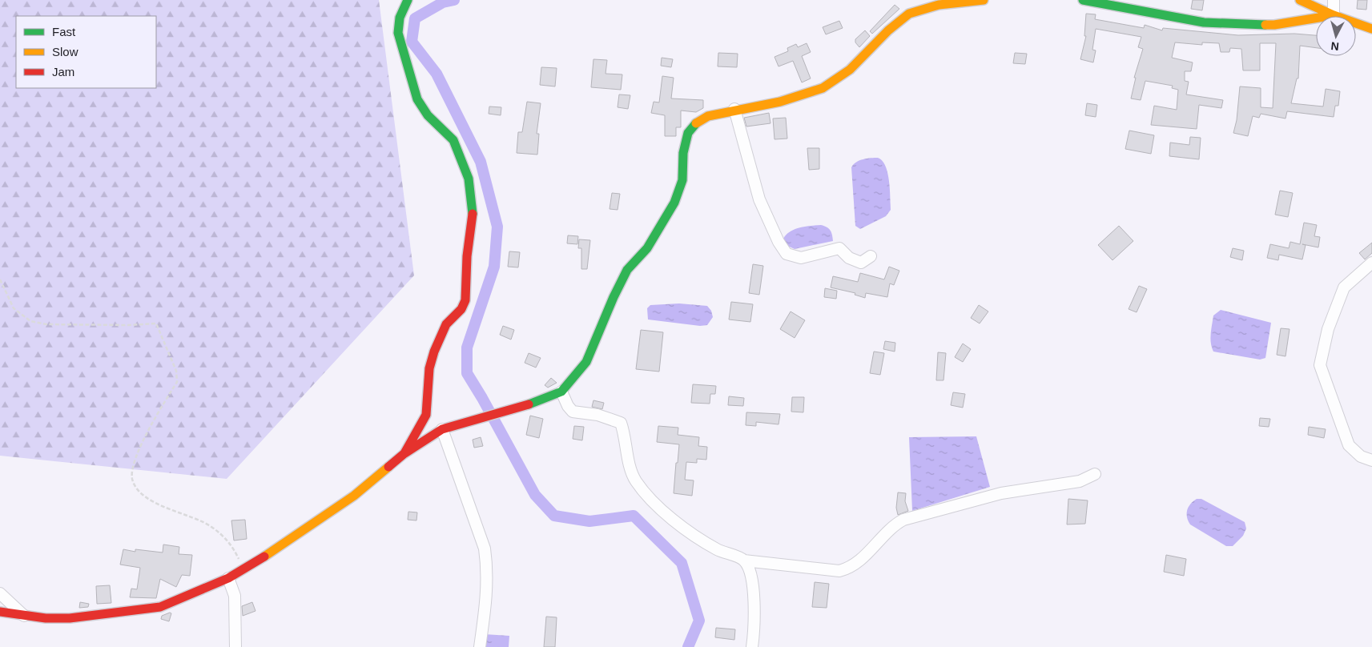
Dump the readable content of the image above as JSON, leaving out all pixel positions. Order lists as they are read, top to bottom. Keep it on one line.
{"legend":["Fast","Slow","Jam"],"north":"bottom"}
